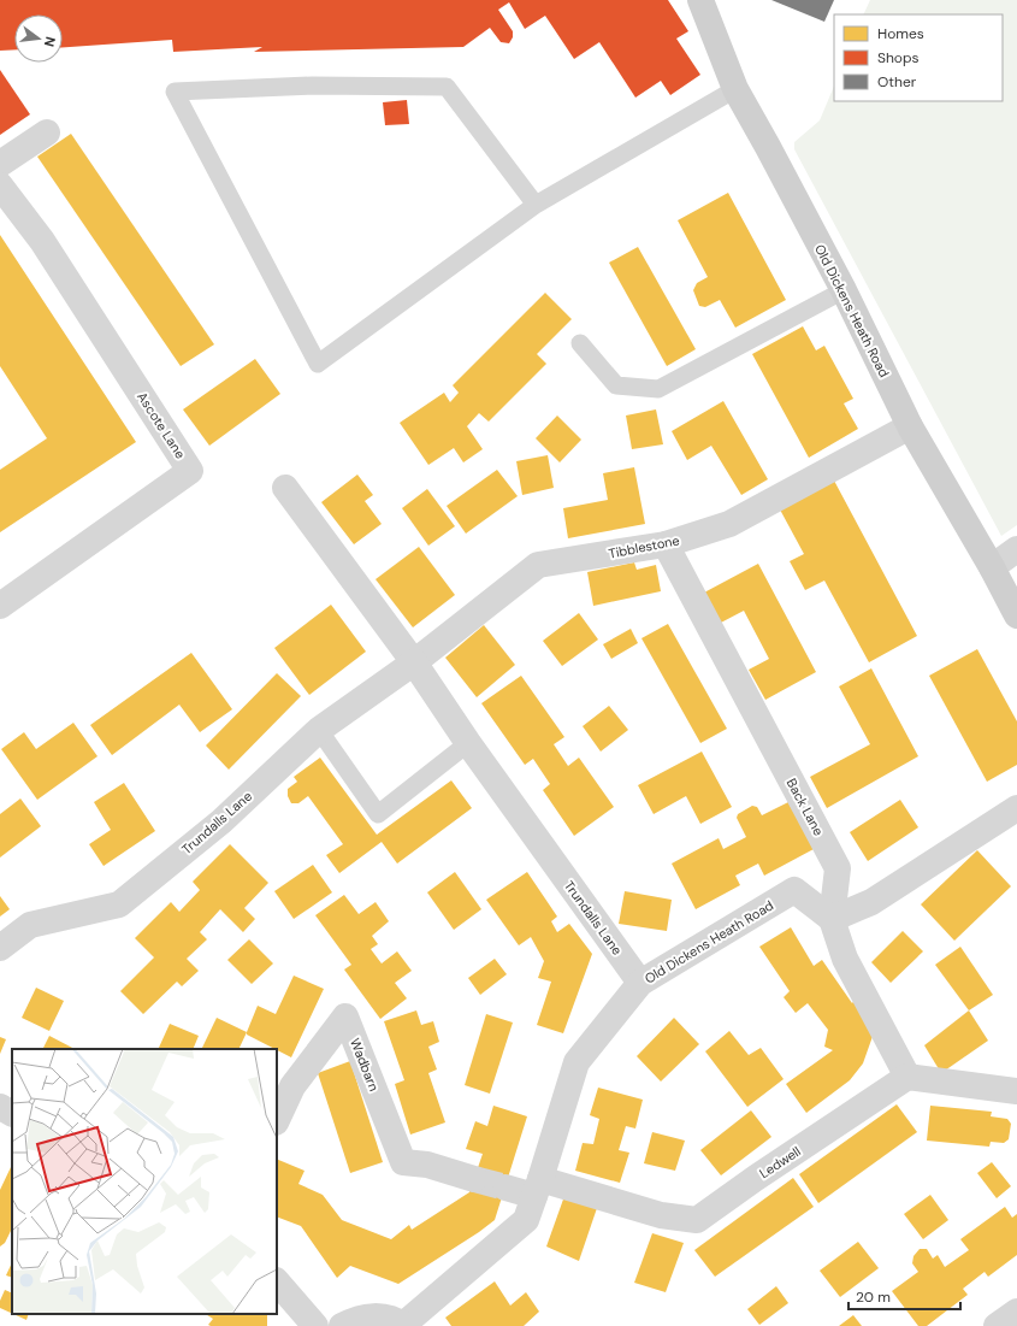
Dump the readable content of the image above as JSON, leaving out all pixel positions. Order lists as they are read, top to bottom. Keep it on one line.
{"streets":{"street":["Old Dickens Heath Road","Ascote Lane","Tibblestone","Back Lane","Trundalls Lane","Wadbarn","Ledwell"]},"crossings":[["Old Dickens Heath Road","Tibblestone"],["Old Dickens Heath Road","Back Lane"],["Old Dickens Heath Road","Trundalls Lane"],["Old Dickens Heath Road","Ledwell"],["Tibblestone","Back Lane"],["Tibblestone","Trundalls Lane"],["Back Lane","Ledwell"]],"legend":["Homes","Shops","Other"],"scale_bar":"20 m","north":"right"}
